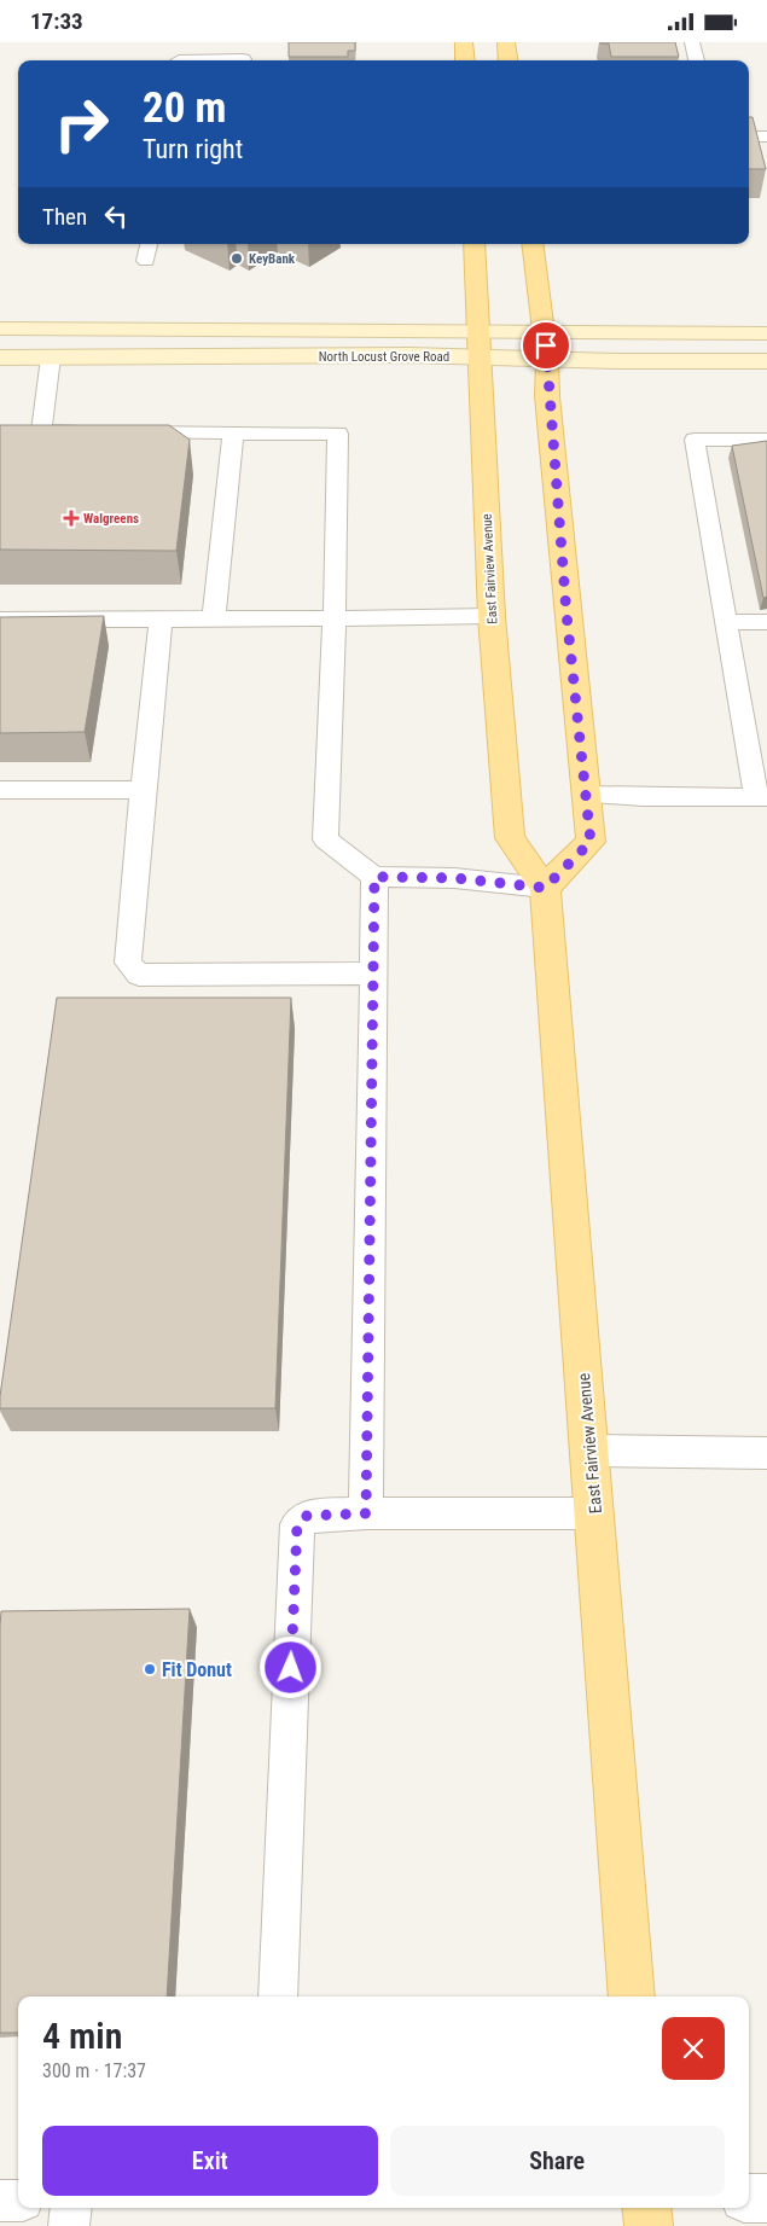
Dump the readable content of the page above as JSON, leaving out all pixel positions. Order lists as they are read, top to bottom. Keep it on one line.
{"streets":{"main road":["North Locust Grove Road","East Fairview Avenue"]},"crossings":[["North Locust Grove Road","East Fairview Avenue"]],"places":{"other":["KeyBank","Fit Donut"],"health":["Walgreens"]},"page":{"status":"17:33","turn":["20 m","Turn right"],"then":"Then","heading":["4 min","300 m · 17:37"],"buttons":["Exit","Share"]}}
